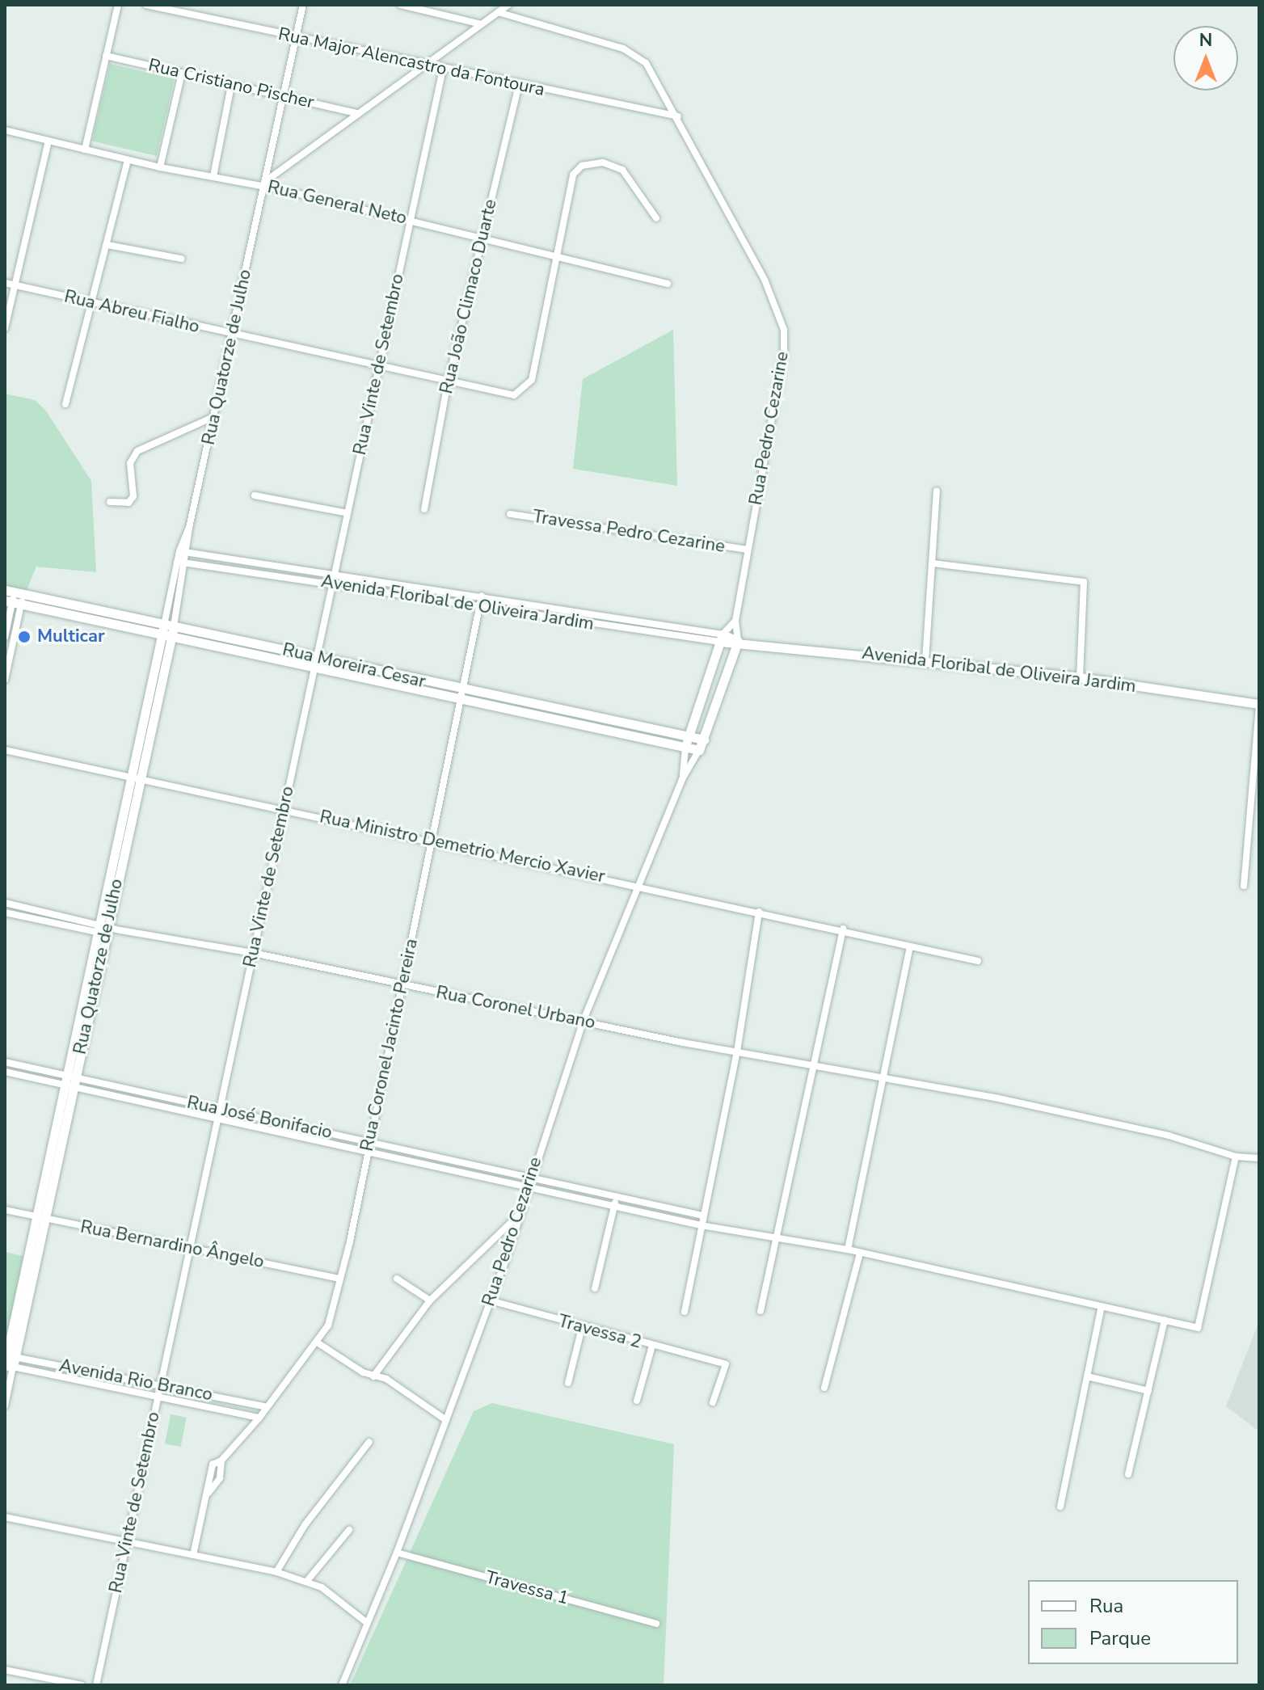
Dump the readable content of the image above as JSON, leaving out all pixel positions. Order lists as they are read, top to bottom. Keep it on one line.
{"streets":{"street":["Rua Major Alencastro da Fontoura","Rua Cristiano Pischer","Rua General Neto","Rua João Climaco Duarte","Rua Abreu Fialho","Rua Quatorze de Julho","Rua Vinte de Setembro","Rua Pedro Cezarine","Travessa Pedro Cezarine","Avenida Floribal de Oliveira Jardim","Rua Moreira Cesar","Rua Ministro Demetrio Mercio Xavier","Rua Coronel Urbano","Rua Coronel Jacinto Pereira","Rua José Bonifacio","Rua Bernardino Ângelo","Travessa 2","Avenida Rio Branco","Travessa 1"]},"crossings":[["Rua Major Alencastro da Fontoura","Rua João Climaco Duarte"],["Rua Major Alencastro da Fontoura","Rua Quatorze de Julho"],["Rua Major Alencastro da Fontoura","Rua Vinte de Setembro"],["Rua Major Alencastro da Fontoura","Rua Pedro Cezarine"],["Rua Cristiano Pischer","Rua Quatorze de Julho"],["Rua General Neto","Rua João Climaco Duarte"],["Rua General Neto","Rua Abreu Fialho"],["Rua General Neto","Rua Quatorze de Julho"],["Rua General Neto","Rua Vinte de Setembro"],["Rua João Climaco Duarte","Rua Abreu Fialho"],["Rua Abreu Fialho","Rua Quatorze de Julho"],["Rua Abreu Fialho","Rua Vinte de Setembro"],["Rua Quatorze de Julho","Avenida Floribal de Oliveira Jardim"],["Rua Quatorze de Julho","Rua Moreira Cesar"],["Rua Quatorze de Julho","Rua Ministro Demetrio Mercio Xavier"],["Rua Quatorze de Julho","Rua Coronel Urbano"],["Rua Quatorze de Julho","Rua José Bonifacio"],["Rua Quatorze de Julho","Rua Bernardino Ângelo"],["Rua Quatorze de Julho","Avenida Rio Branco"],["Rua Vinte de Setembro","Avenida Floribal de Oliveira Jardim"],["Rua Vinte de Setembro","Rua Moreira Cesar"],["Rua Vinte de Setembro","Rua Ministro Demetrio Mercio Xavier"],["Rua Vinte de Setembro","Rua Coronel Urbano"],["Rua Vinte de Setembro","Rua José Bonifacio"],["Rua Vinte de Setembro","Rua Bernardino Ângelo"],["Rua Vinte de Setembro","Avenida Rio Branco"],["Rua Pedro Cezarine","Travessa Pedro Cezarine"],["Rua Pedro Cezarine","Avenida Floribal de Oliveira Jardim"],["Rua Pedro Cezarine","Rua Moreira Cesar"],["Rua Pedro Cezarine","Rua Ministro Demetrio Mercio Xavier"],["Rua Pedro Cezarine","Rua Coronel Urbano"],["Rua Pedro Cezarine","Rua José Bonifacio"],["Rua Pedro Cezarine","Travessa 2"],["Rua Pedro Cezarine","Travessa 1"],["Avenida Floribal de Oliveira Jardim","Rua Coronel Jacinto Pereira"],["Rua Moreira Cesar","Rua Coronel Jacinto Pereira"],["Rua Ministro Demetrio Mercio Xavier","Rua Coronel Jacinto Pereira"],["Rua Coronel Urbano","Rua Coronel Jacinto Pereira"],["Rua Coronel Urbano","Rua José Bonifacio"],["Rua Coronel Jacinto Pereira","Rua José Bonifacio"],["Rua Coronel Jacinto Pereira","Rua Bernardino Ângelo"],["Rua Coronel Jacinto Pereira","Avenida Rio Branco"]],"places":["Multicar"],"legend":["Rua","Parque"],"north":"top"}
